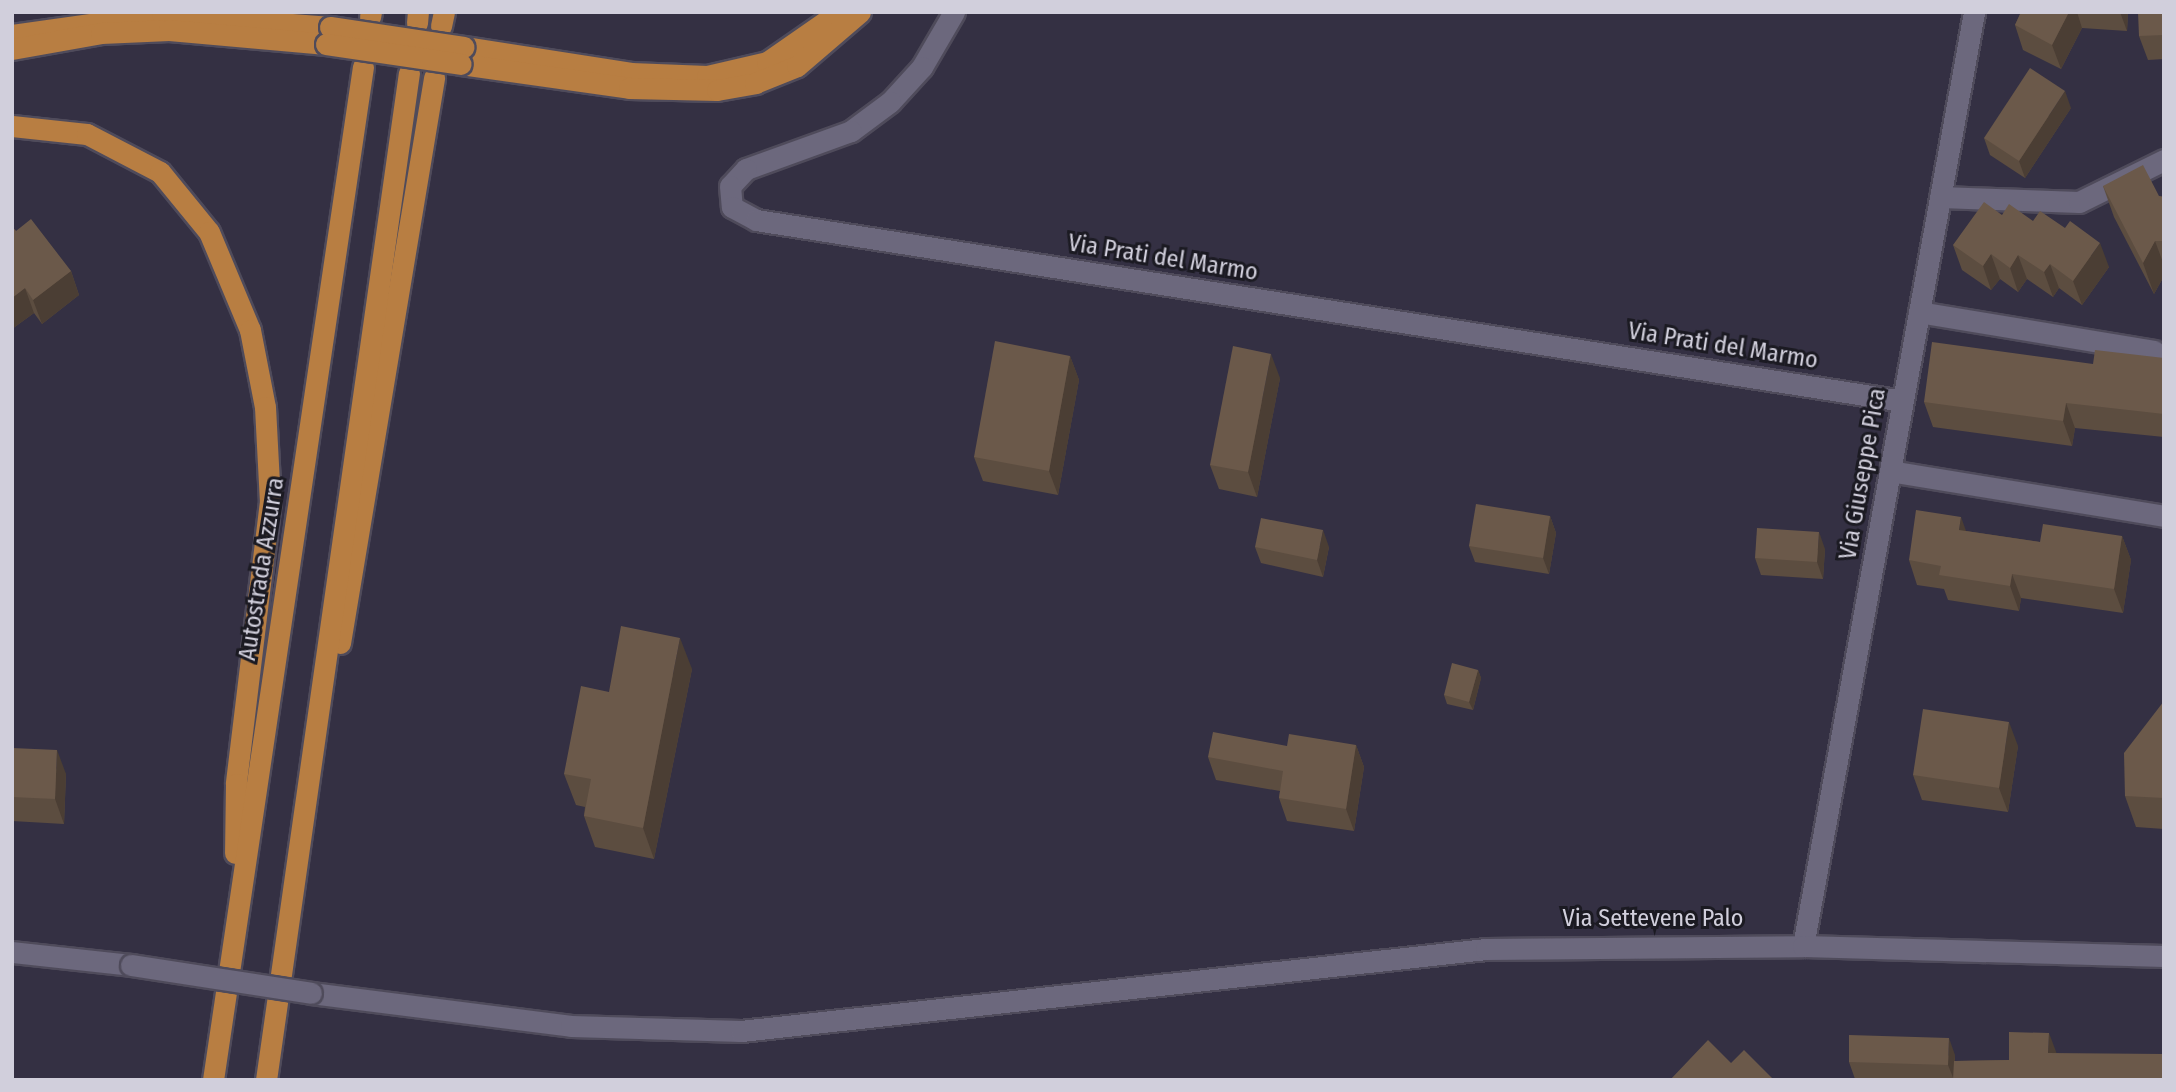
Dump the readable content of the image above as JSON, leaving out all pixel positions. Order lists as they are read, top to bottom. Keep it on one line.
{"streets":{"highway":["Autostrada Azzurra"],"street":["Via Prati del Marmo","Via Giuseppe Pica","Via Settevene Palo"]},"crossings":[["Via Prati del Marmo","Via Giuseppe Pica"],["Via Giuseppe Pica","Via Settevene Palo"]]}
